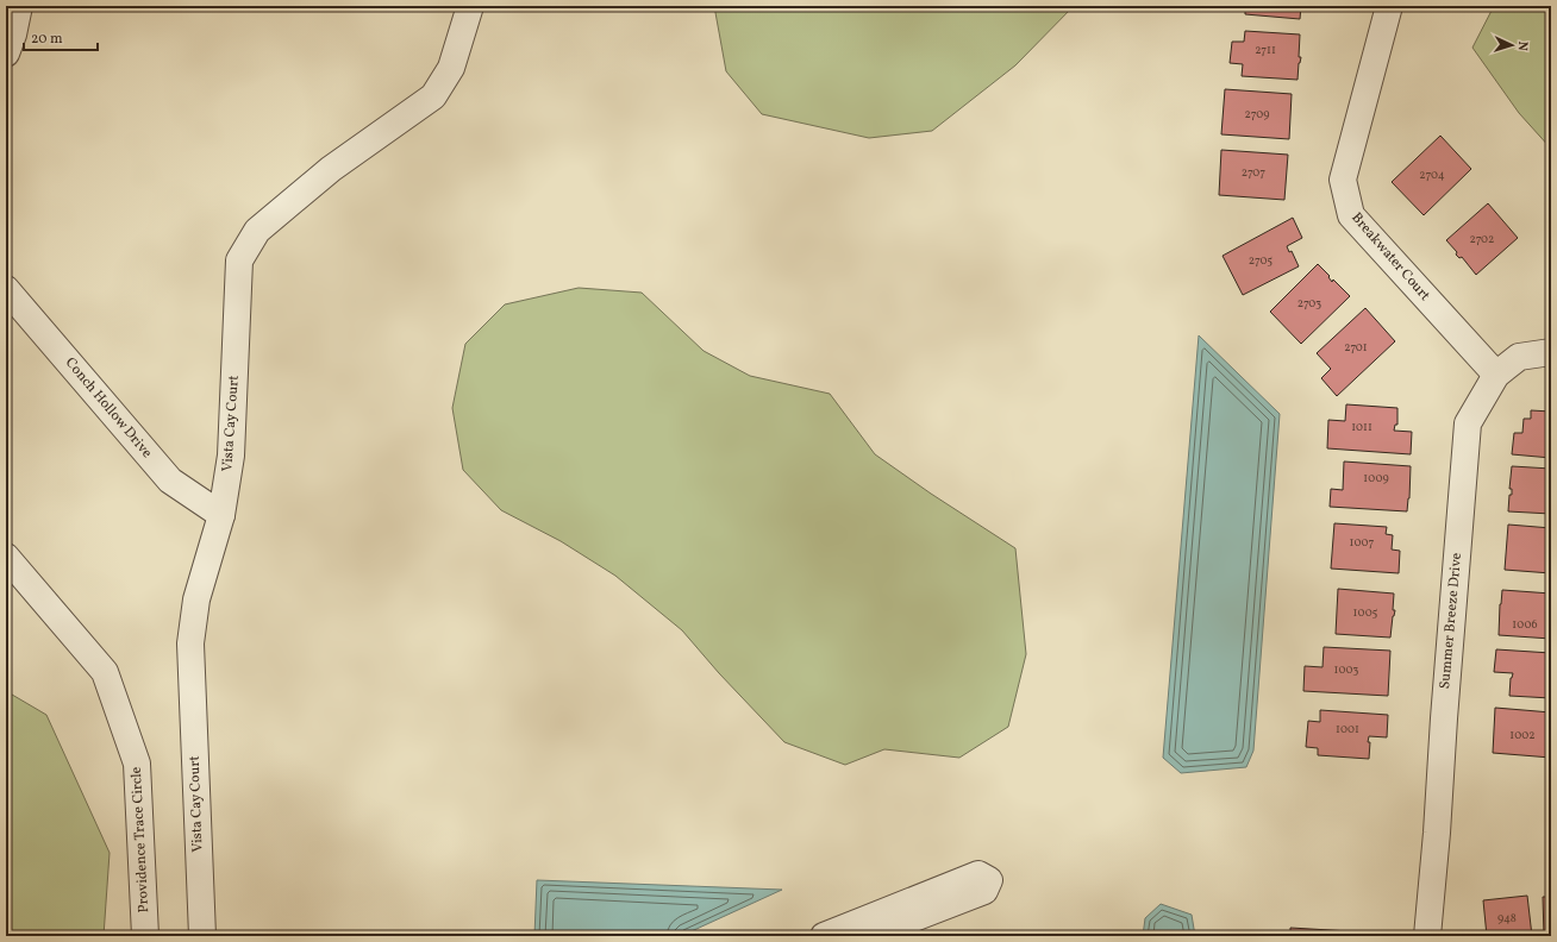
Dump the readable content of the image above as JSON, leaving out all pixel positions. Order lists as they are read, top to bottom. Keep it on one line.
{"streets":{"street":["Breakwater Court","Conch Hollow Drive","Vista Cay Court","Summer Breeze Drive","Providence Trace Circle"]},"crossings":[["Breakwater Court","Summer Breeze Drive"],["Conch Hollow Drive","Vista Cay Court"]],"house_numbers":["2711","2709","2707","2704","2702","2705","2703","2701","1011","1009","1007","1005","1006","1003","1001","1002","948"],"scale_bar":"20 m","north":"right"}
